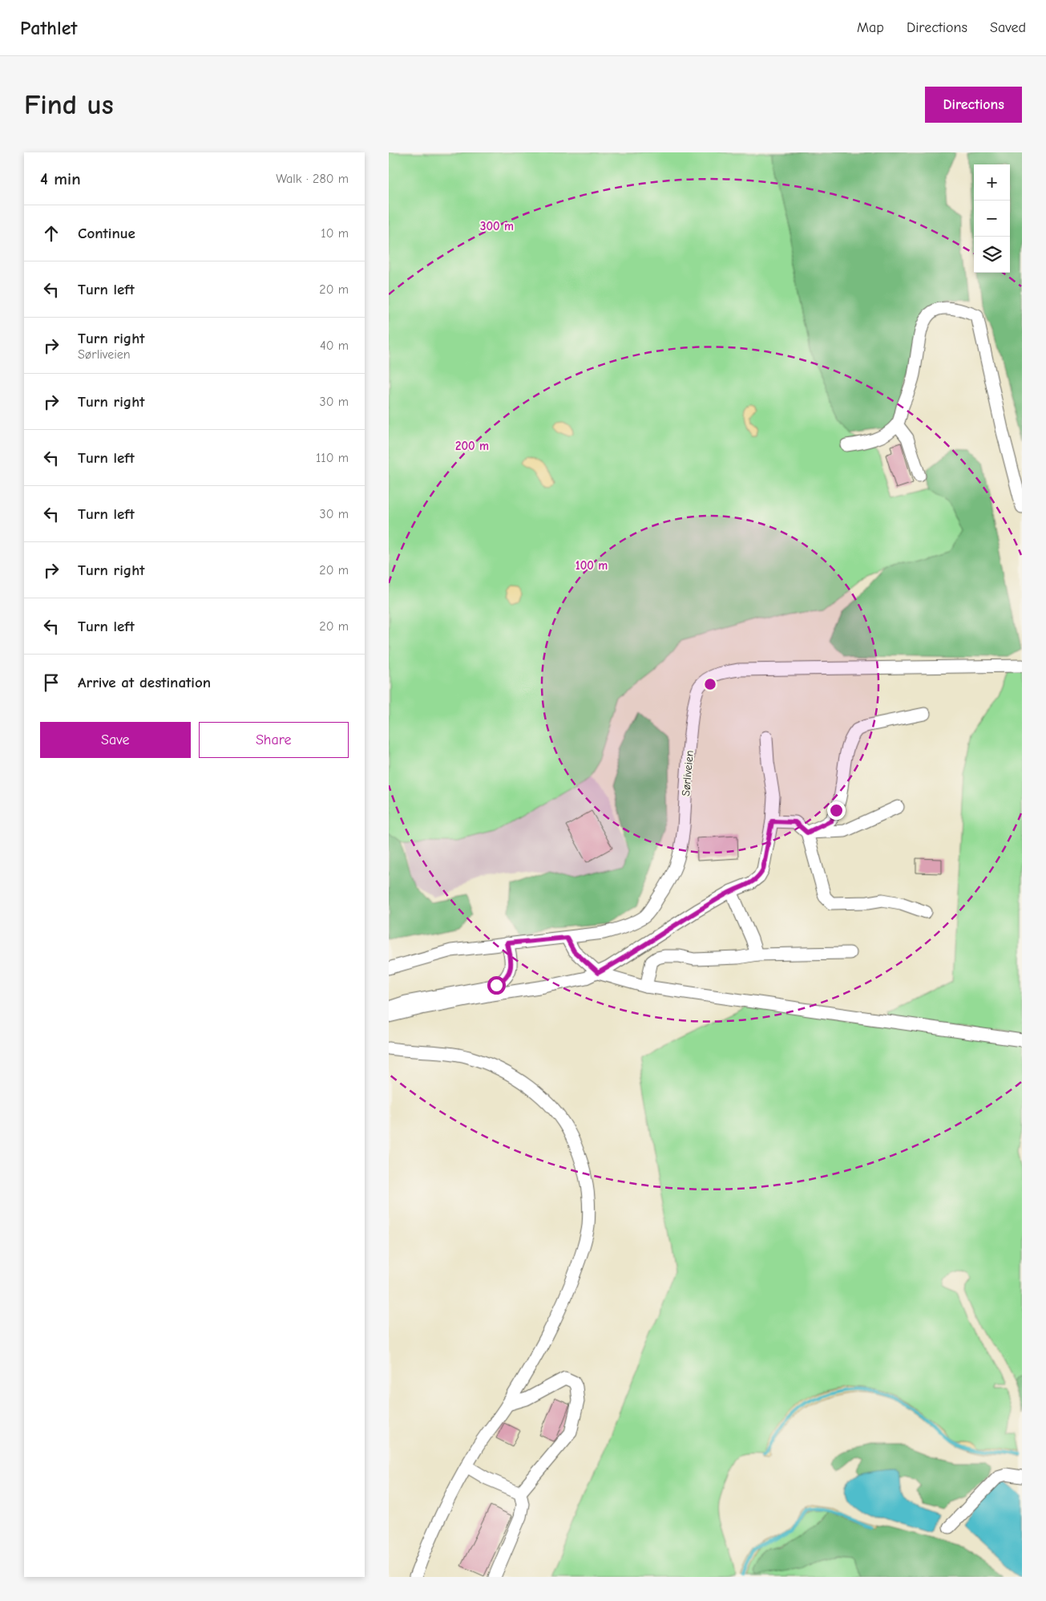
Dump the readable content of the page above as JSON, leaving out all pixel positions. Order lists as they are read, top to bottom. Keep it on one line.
{"streets":{"street":["Sørliveien"]},"page":{"header":"Pathlet","nav":["Map","Directions","Saved"],"buttons":["Directions",["Save","Share"]],"title":"Find us","heading":["4 min","Walk · 280 m"],"map_buttons":["+","−"],"list":[["Continue","10 m"],["Turn left","20 m"],["Turn right","Sørliveien","40 m"],["Turn right","30 m"],["Turn left","110 m"],["Turn left","30 m"],["Turn right","20 m"],["Turn left","20 m"],"Arrive at destination"]},"rings":["300 m","200 m","100 m"]}
